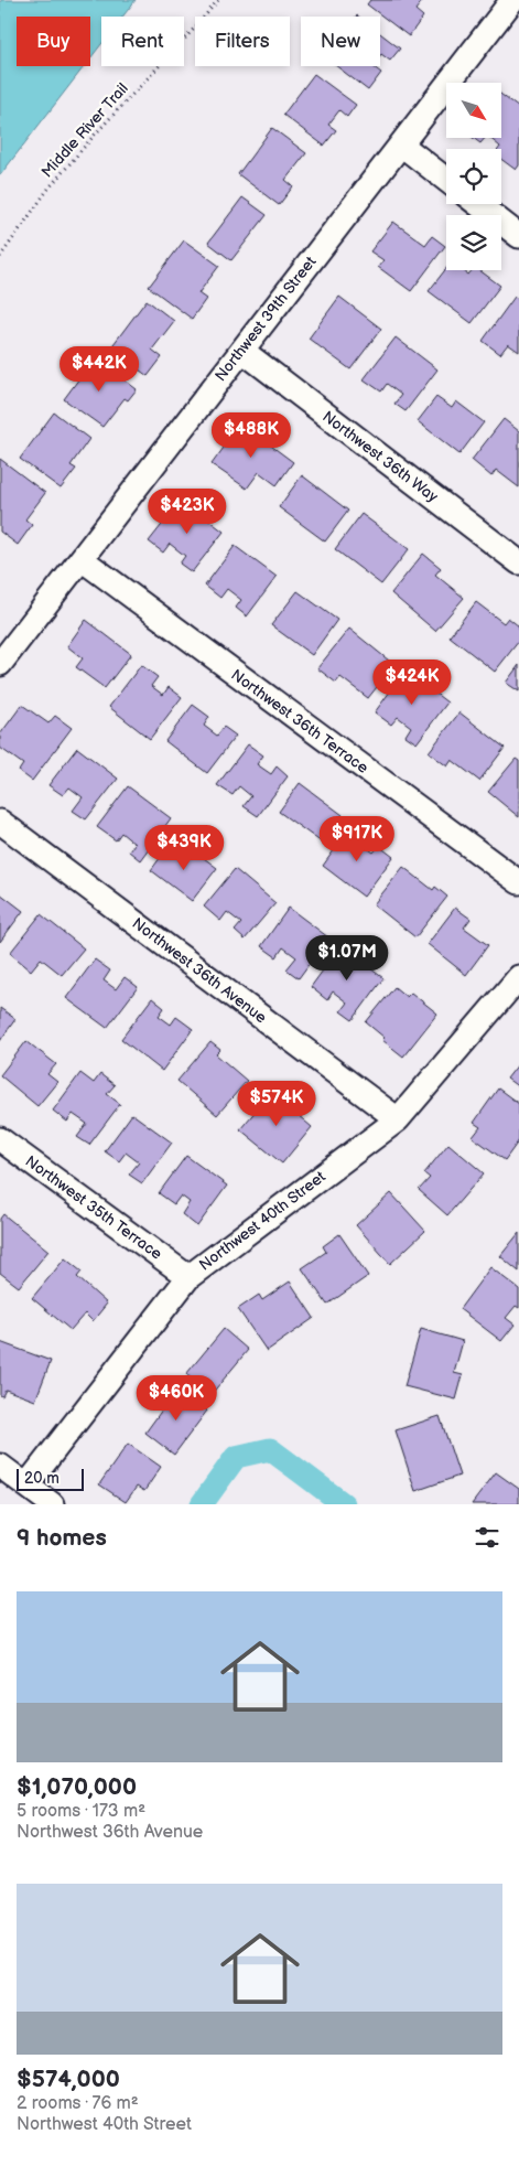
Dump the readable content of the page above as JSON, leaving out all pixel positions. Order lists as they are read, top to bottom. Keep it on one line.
{"streets":{"street":["Northwest 39th Street","Northwest 36th Way","Northwest 36th Terrace","Northwest 36th Avenue","Northwest 35th Terrace","Northwest 40th Street"],"path":["Middle River Trail"]},"crossings":[["Northwest 39th Street","Northwest 36th Way"],["Northwest 39th Street","Northwest 36th Terrace"],["Northwest 36th Avenue","Northwest 40th Street"],["Northwest 35th Terrace","Northwest 40th Street"]],"scale_bar":"20 m","north":"bottom right","page":{"chip":["Buy","Rent","Filters","New"],"price":["$442K","$488K","$423K","$424K","$917K","$439K","$1.07M","$574K","$460K"],"scale":"20 m","heading":"9 homes","list":[{"name":"$1,070,000","note":"5 rooms · 173 m² · Northwest 36th Avenue"},{"name":"$574,000","note":"2 rooms · 76 m² · Northwest 40th Street"}]}}
